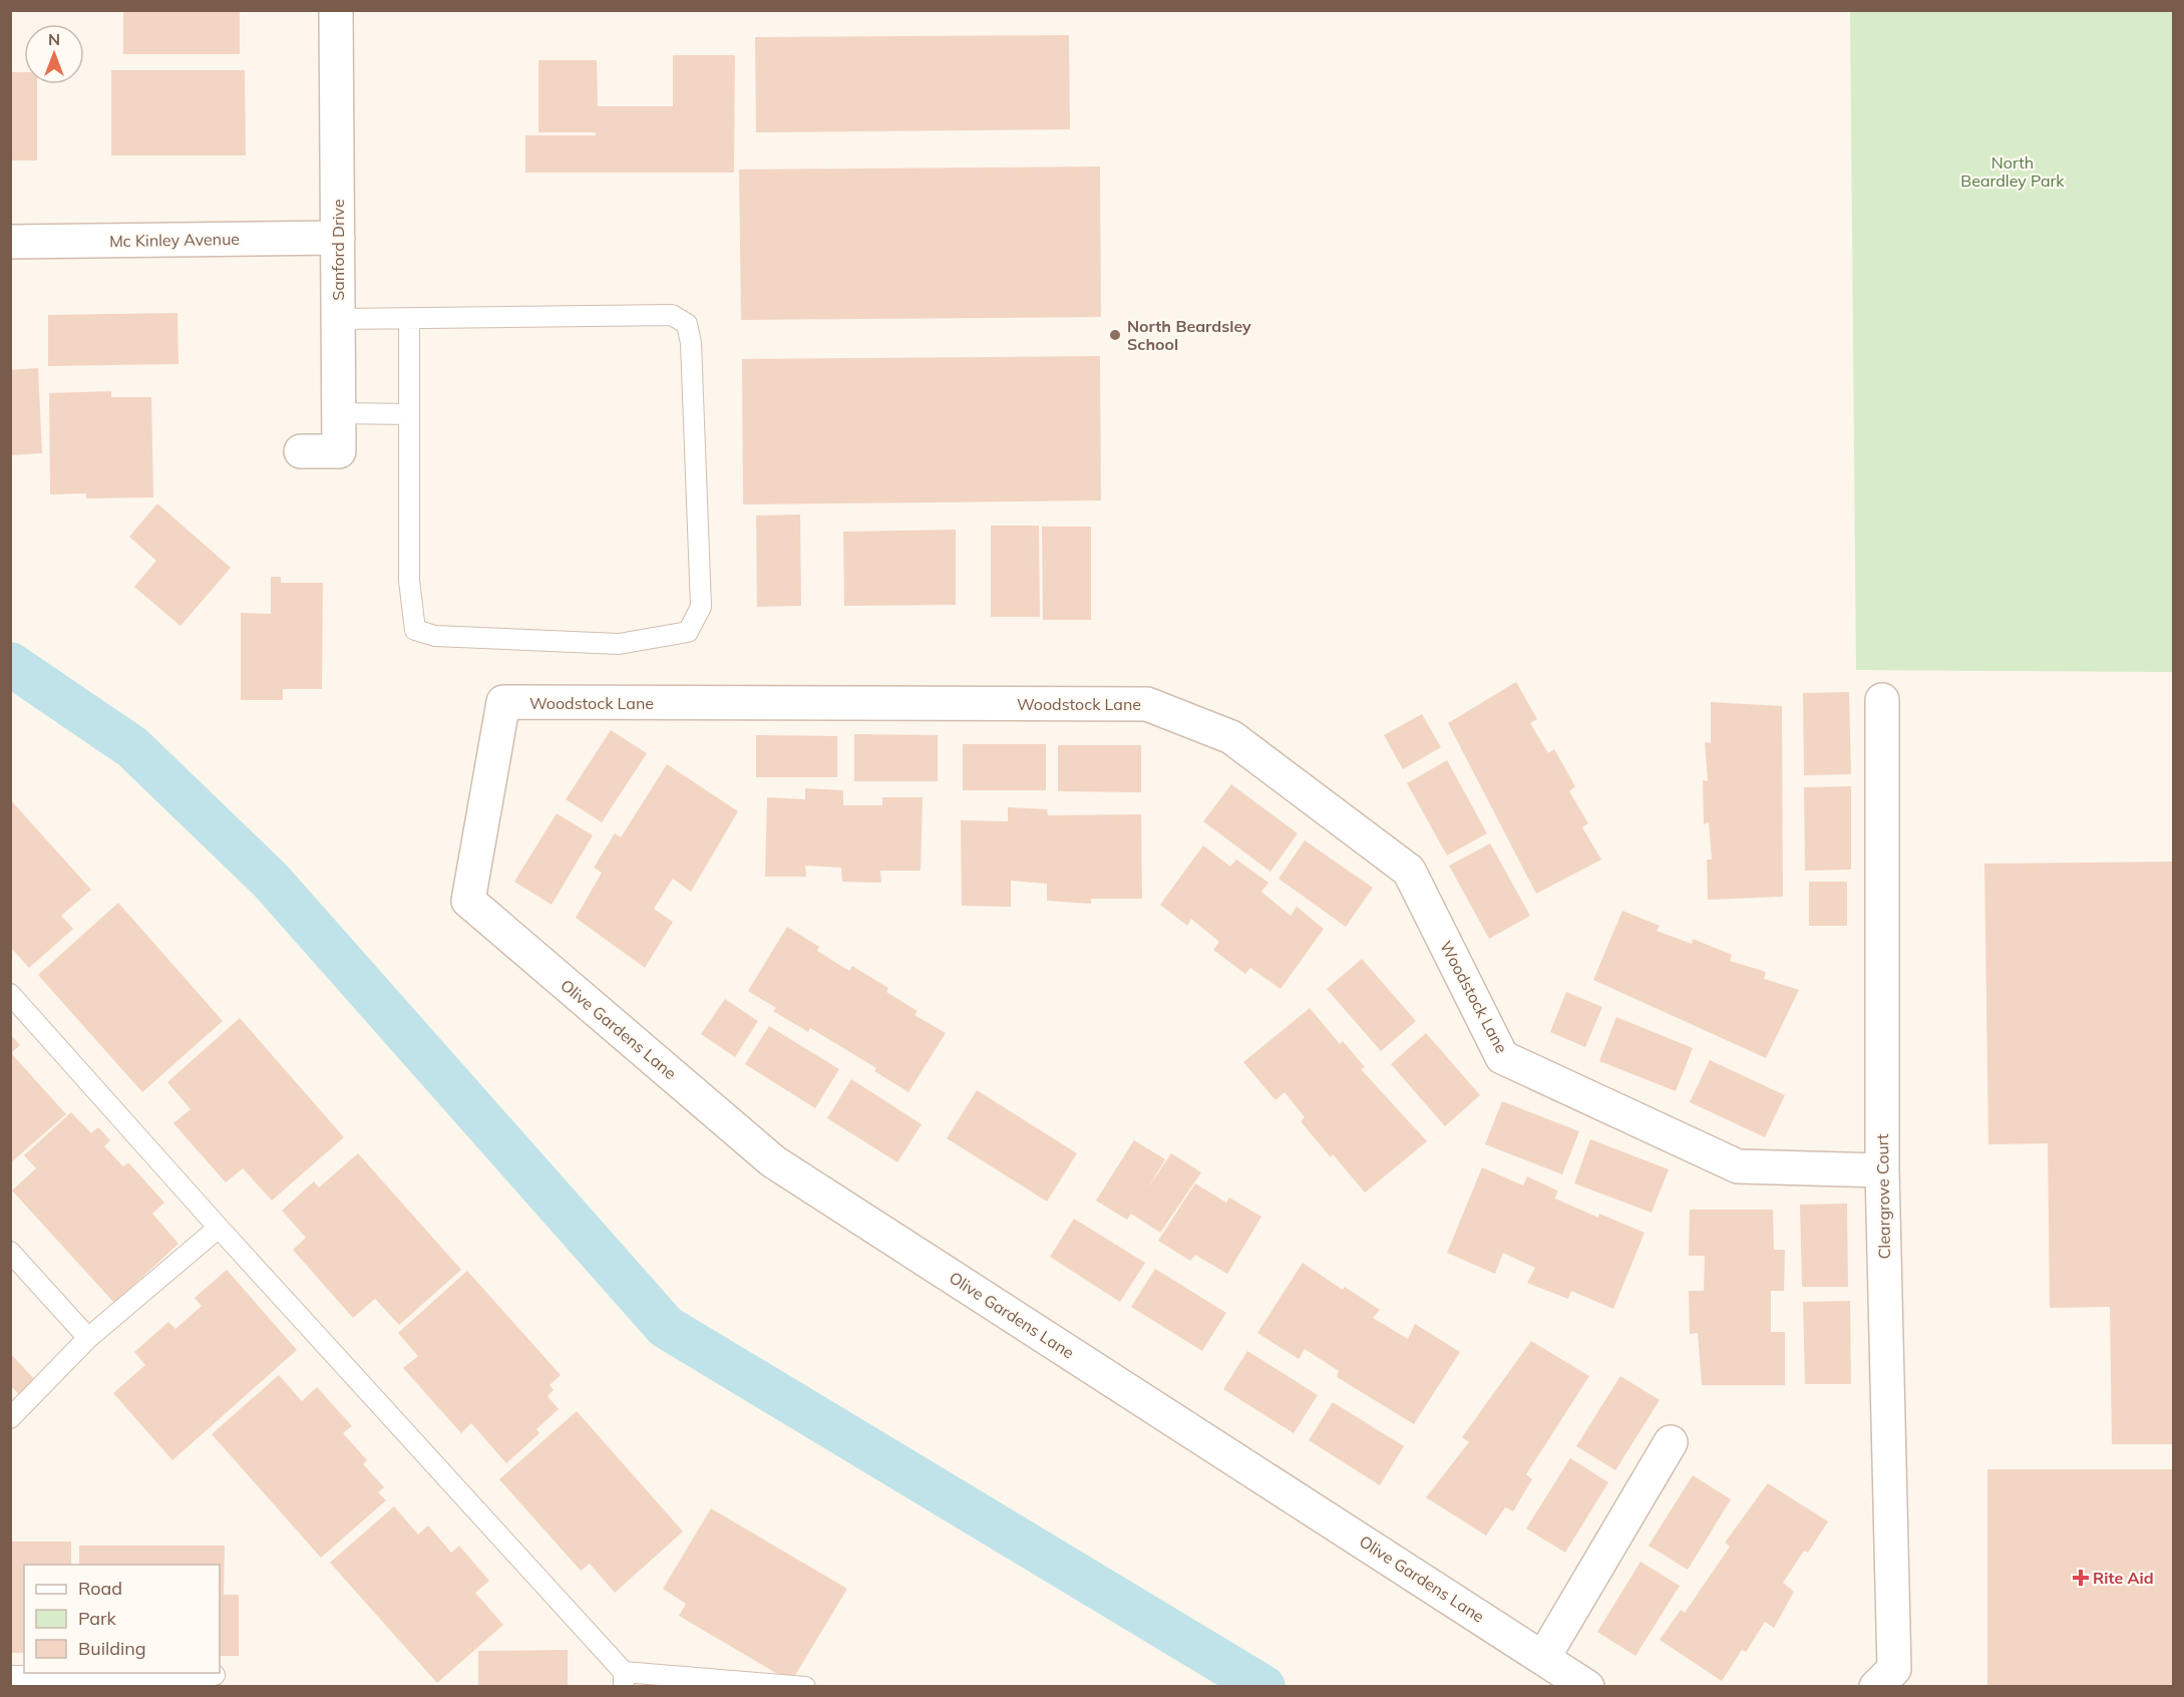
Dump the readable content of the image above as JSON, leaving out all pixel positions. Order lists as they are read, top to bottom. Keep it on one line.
{"streets":{"street":["Mc Kinley Avenue","Sanford Drive","Woodstock Lane","Olive Gardens Lane","Cleargrove Court"]},"crossings":[["Mc Kinley Avenue","Sanford Drive"],["Woodstock Lane","Olive Gardens Lane"],["Woodstock Lane","Cleargrove Court"]],"parks":["North Beardley Park"],"places":{"other":["North Beardsley School"],"health":["Rite Aid"]},"legend":["Road","Park","Building"],"north":"top"}
